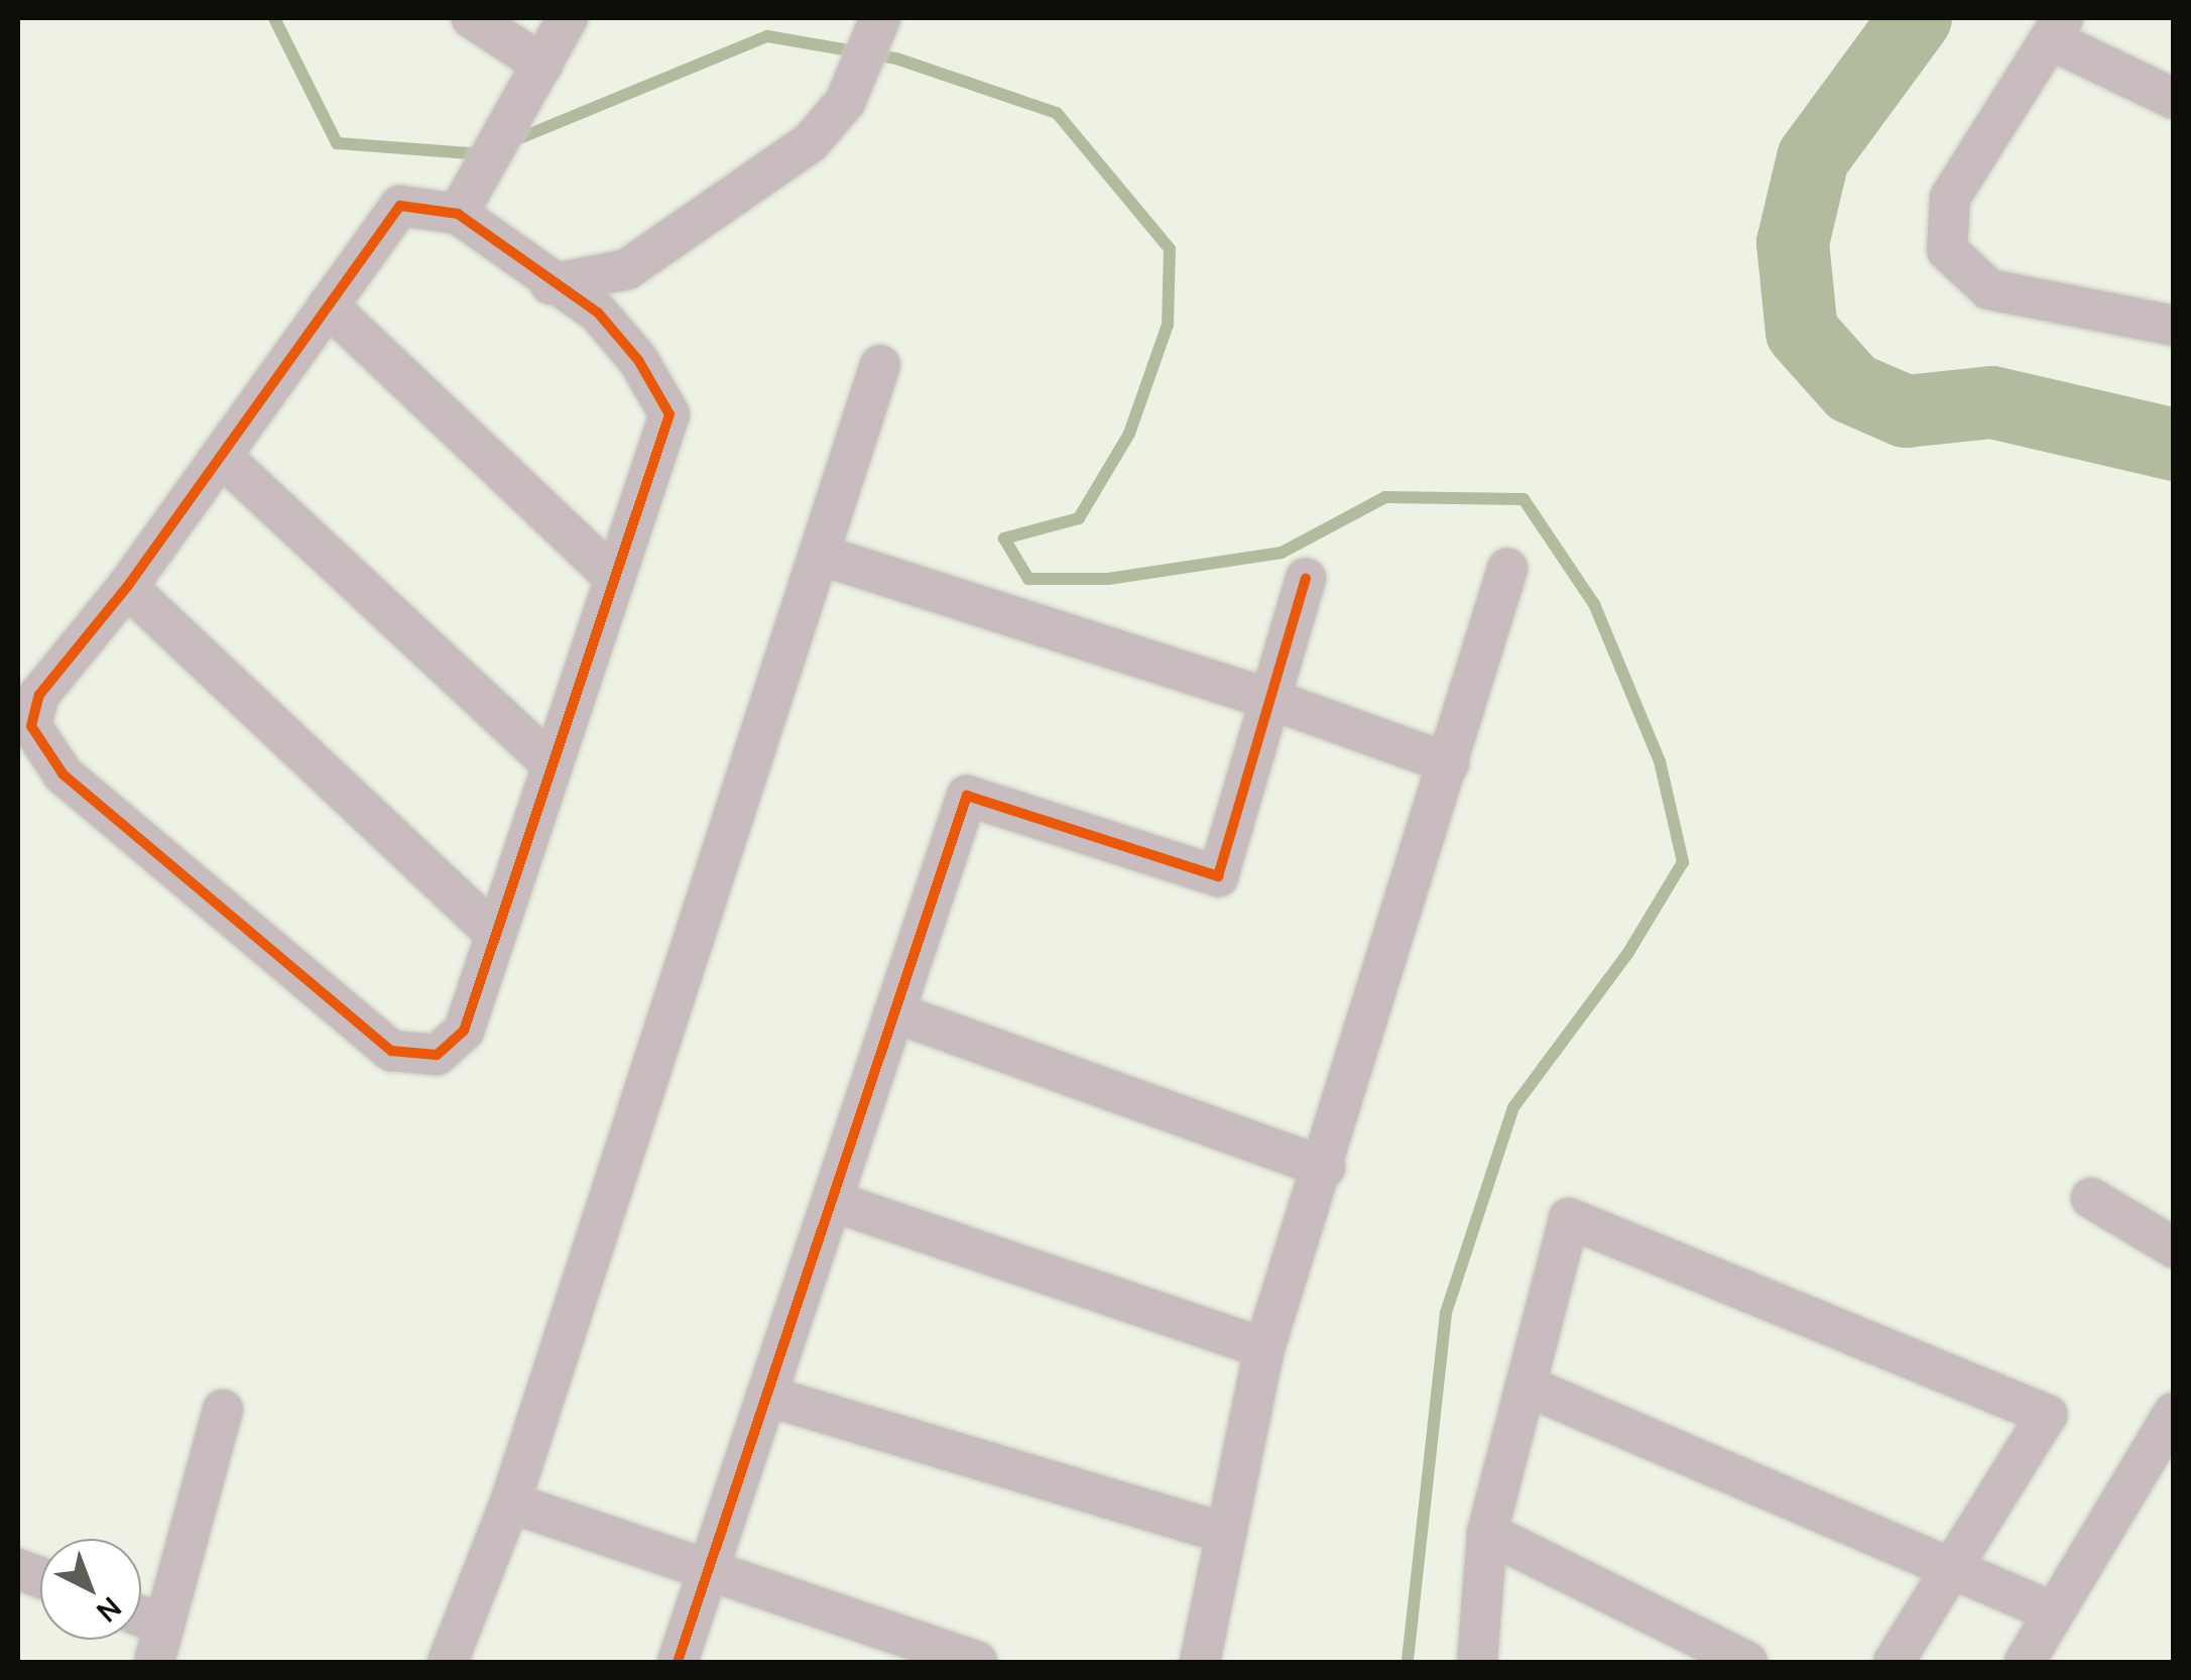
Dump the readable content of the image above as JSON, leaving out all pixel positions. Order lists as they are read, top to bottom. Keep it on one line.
{"north":"bottom right"}
